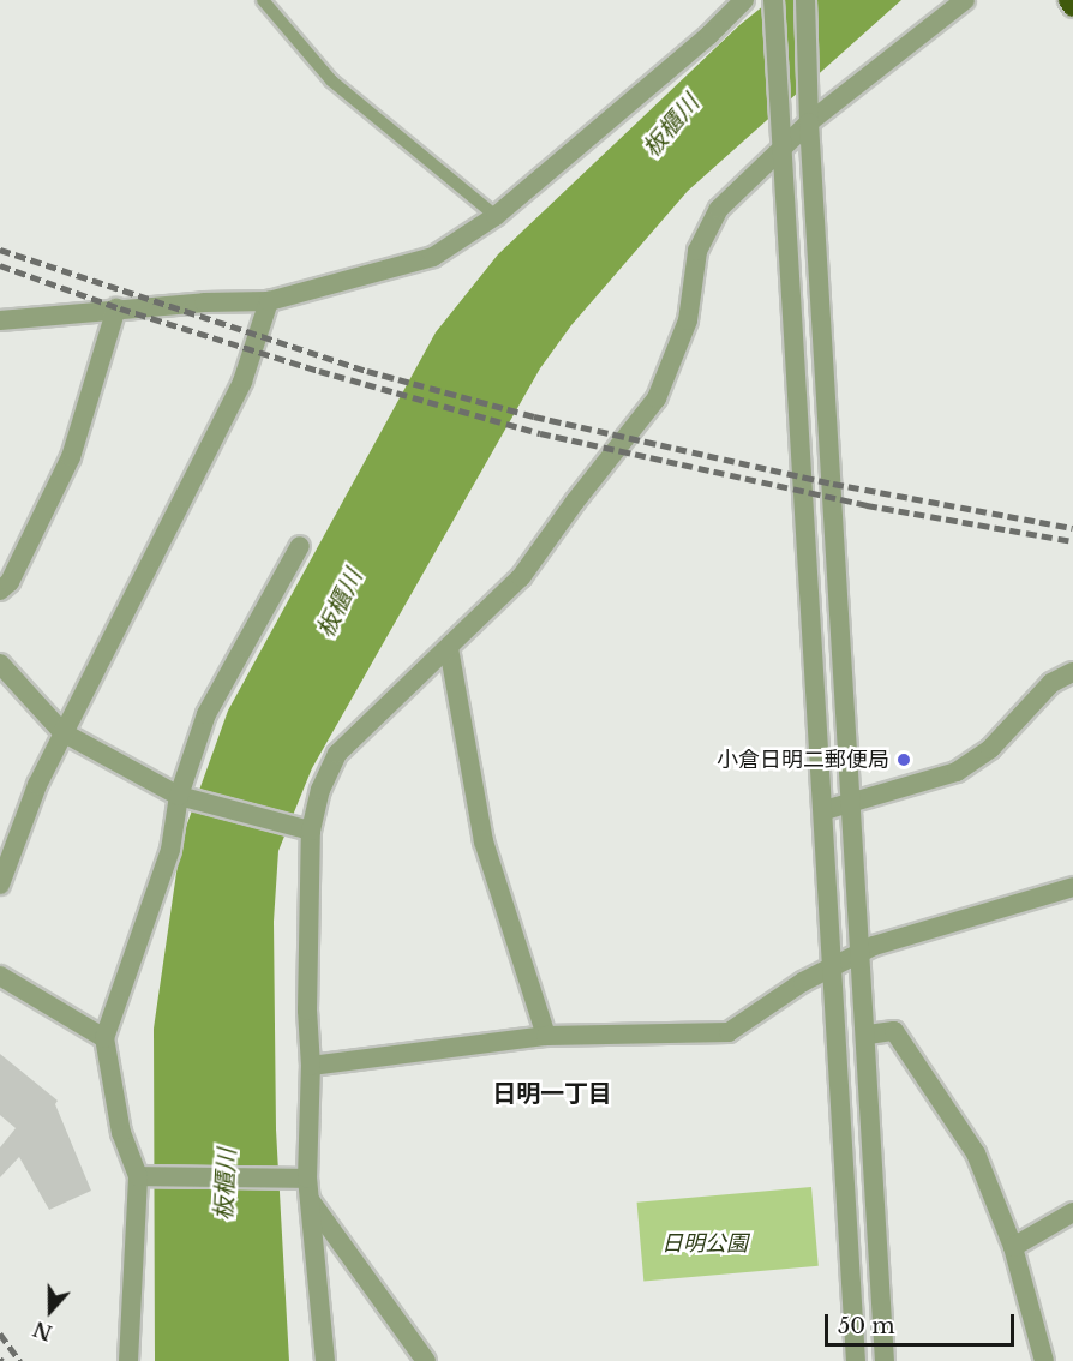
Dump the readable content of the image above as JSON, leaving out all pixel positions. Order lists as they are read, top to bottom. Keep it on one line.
{"districts":["日明一丁目"],"water":["板櫃川"],"parks":["日明公園"],"places":["小倉日明二郵便局"],"scale_bar":"50 m","north":"bottom"}
